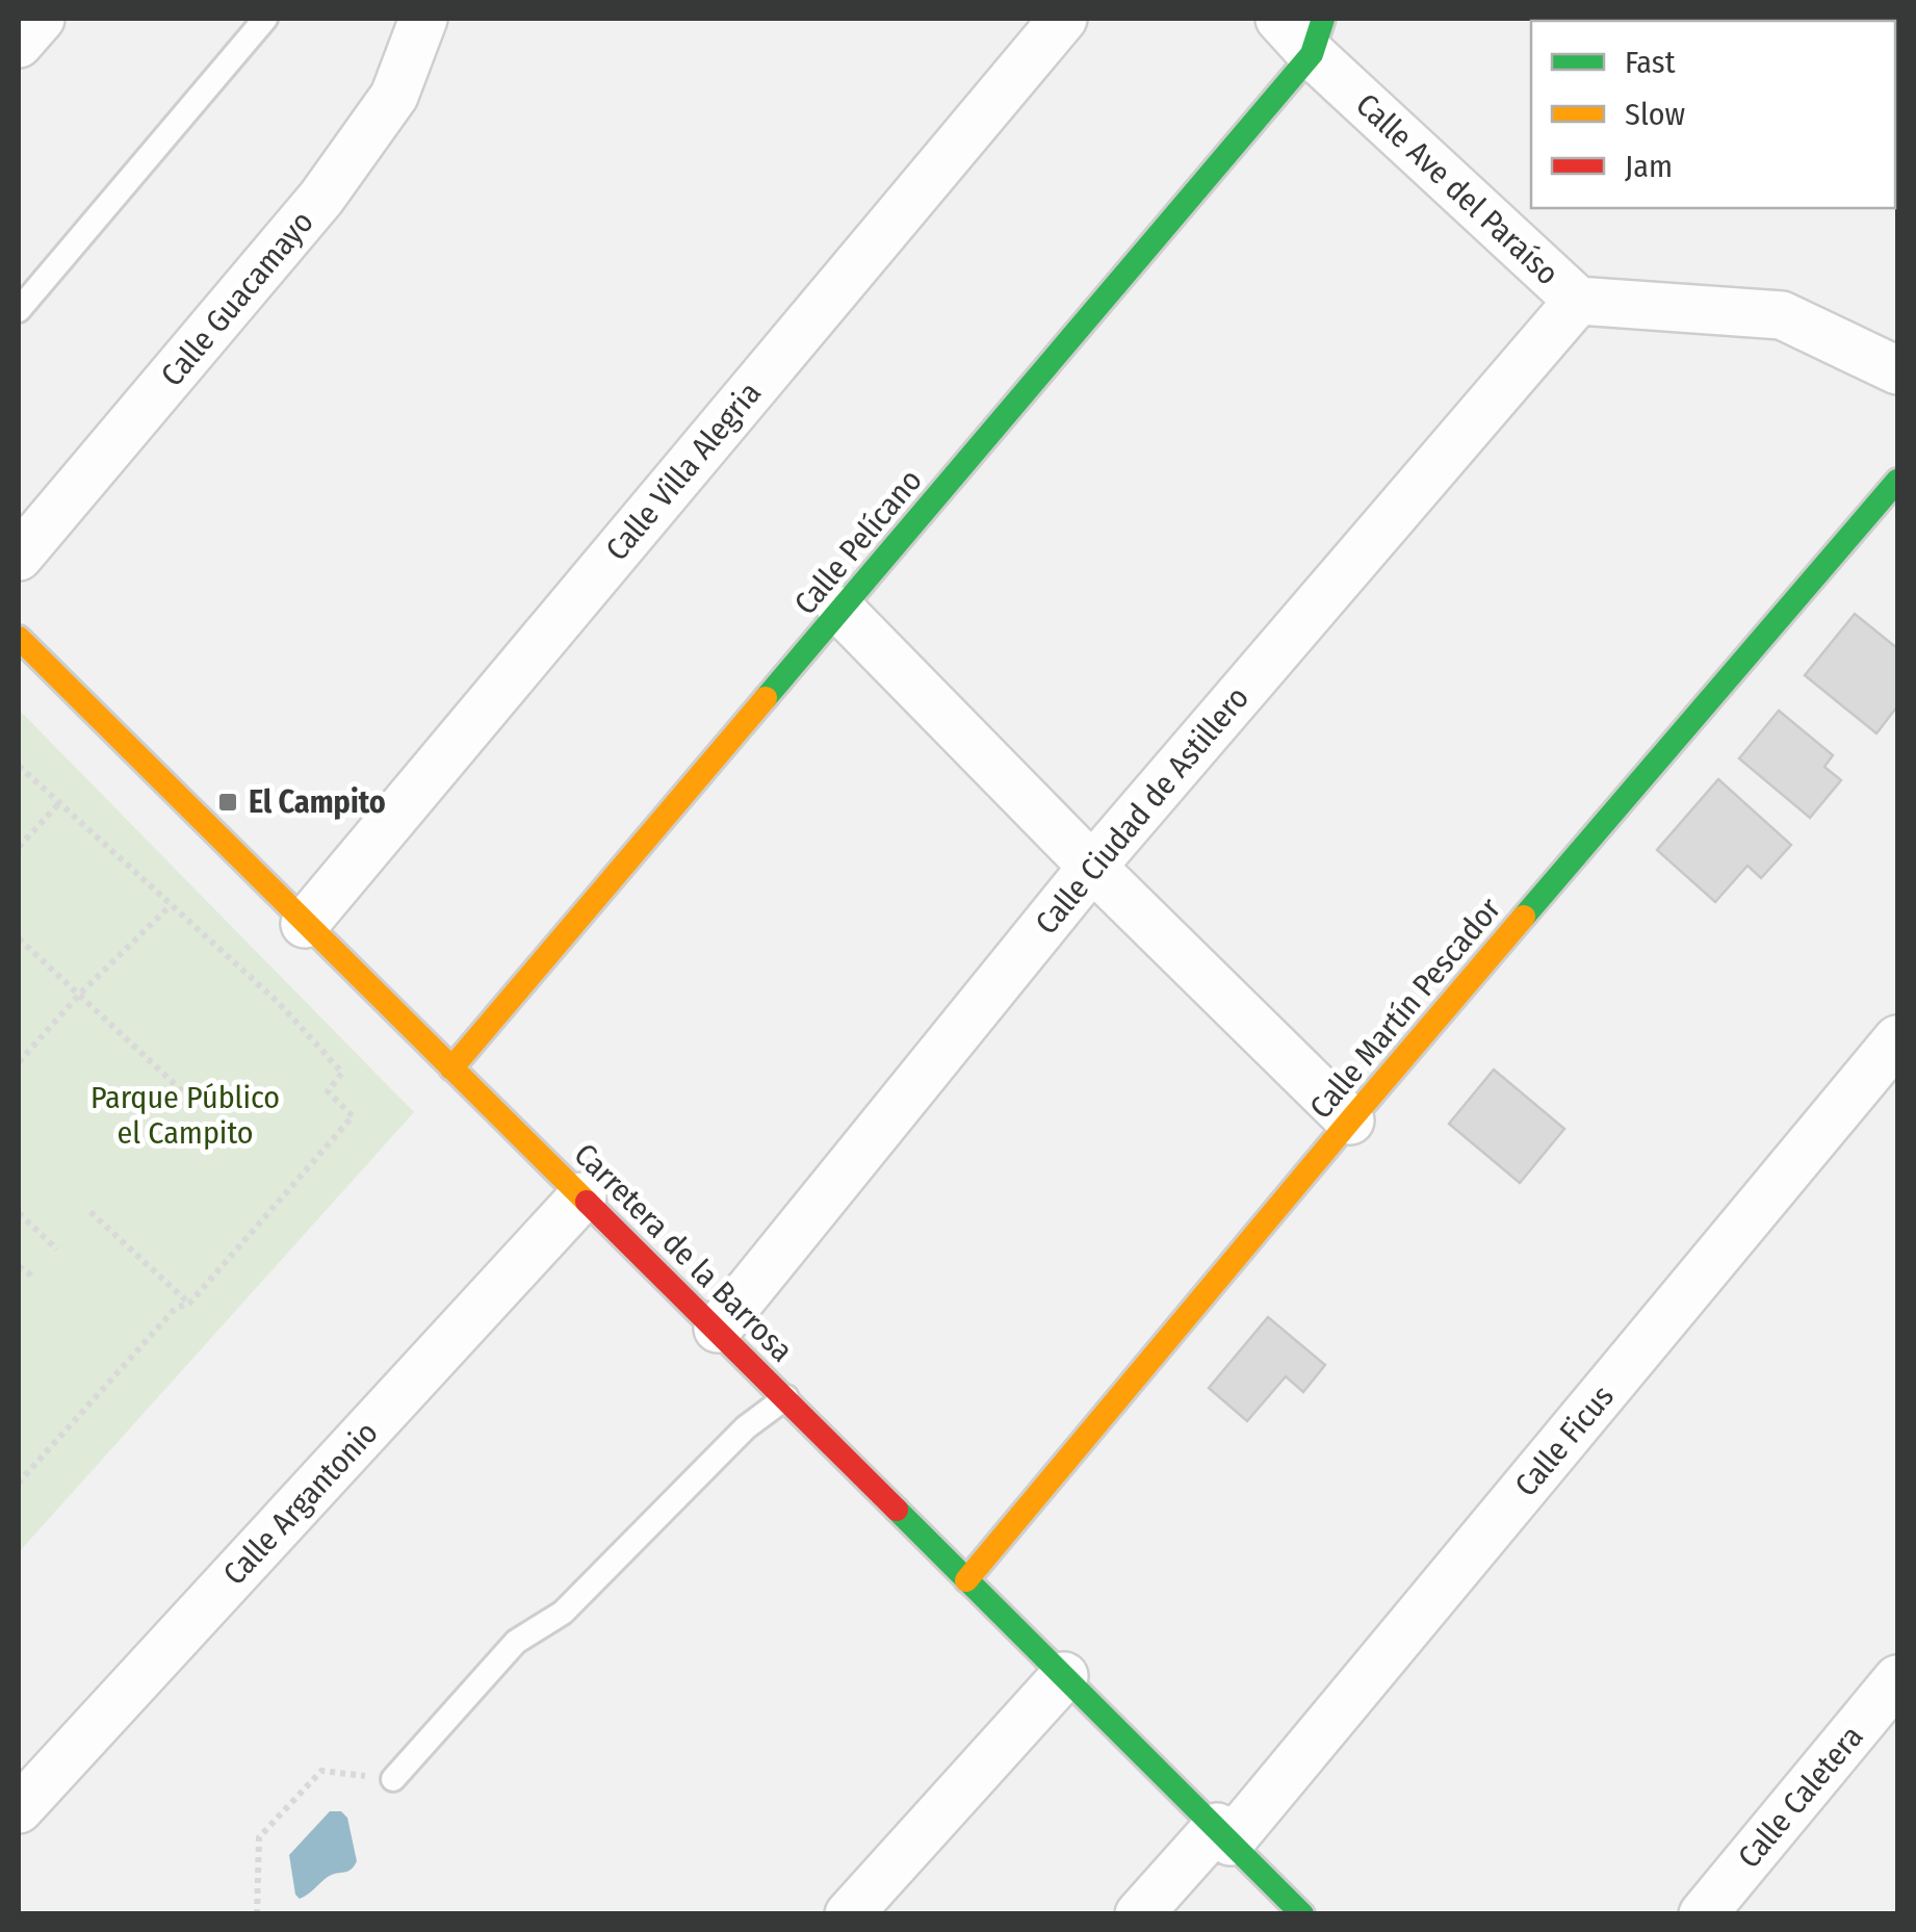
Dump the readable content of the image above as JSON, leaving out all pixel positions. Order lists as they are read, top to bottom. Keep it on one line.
{"streets":{"street":["Calle Ave del Paraíso","Calle Guacamayo","Calle Villa Alegria","Calle Pelícano","Calle Ciudad de Astillero","Calle Martín Pescador","Carretera de la Barrosa","Calle Ficus","Calle Argantonio","Calle Caletera"]},"crossings":[["Calle Ave del Paraíso","Calle Pelícano"],["Calle Ave del Paraíso","Calle Ciudad de Astillero"],["Calle Villa Alegria","Carretera de la Barrosa"],["Calle Pelícano","Carretera de la Barrosa"],["Calle Ciudad de Astillero","Carretera de la Barrosa"],["Calle Martín Pescador","Carretera de la Barrosa"],["Carretera de la Barrosa","Calle Ficus"],["Carretera de la Barrosa","Calle Argantonio"]],"parks":["Parque Público el Campito"],"places":{"transit":["El Campito"]},"legend":["Fast","Slow","Jam"]}
